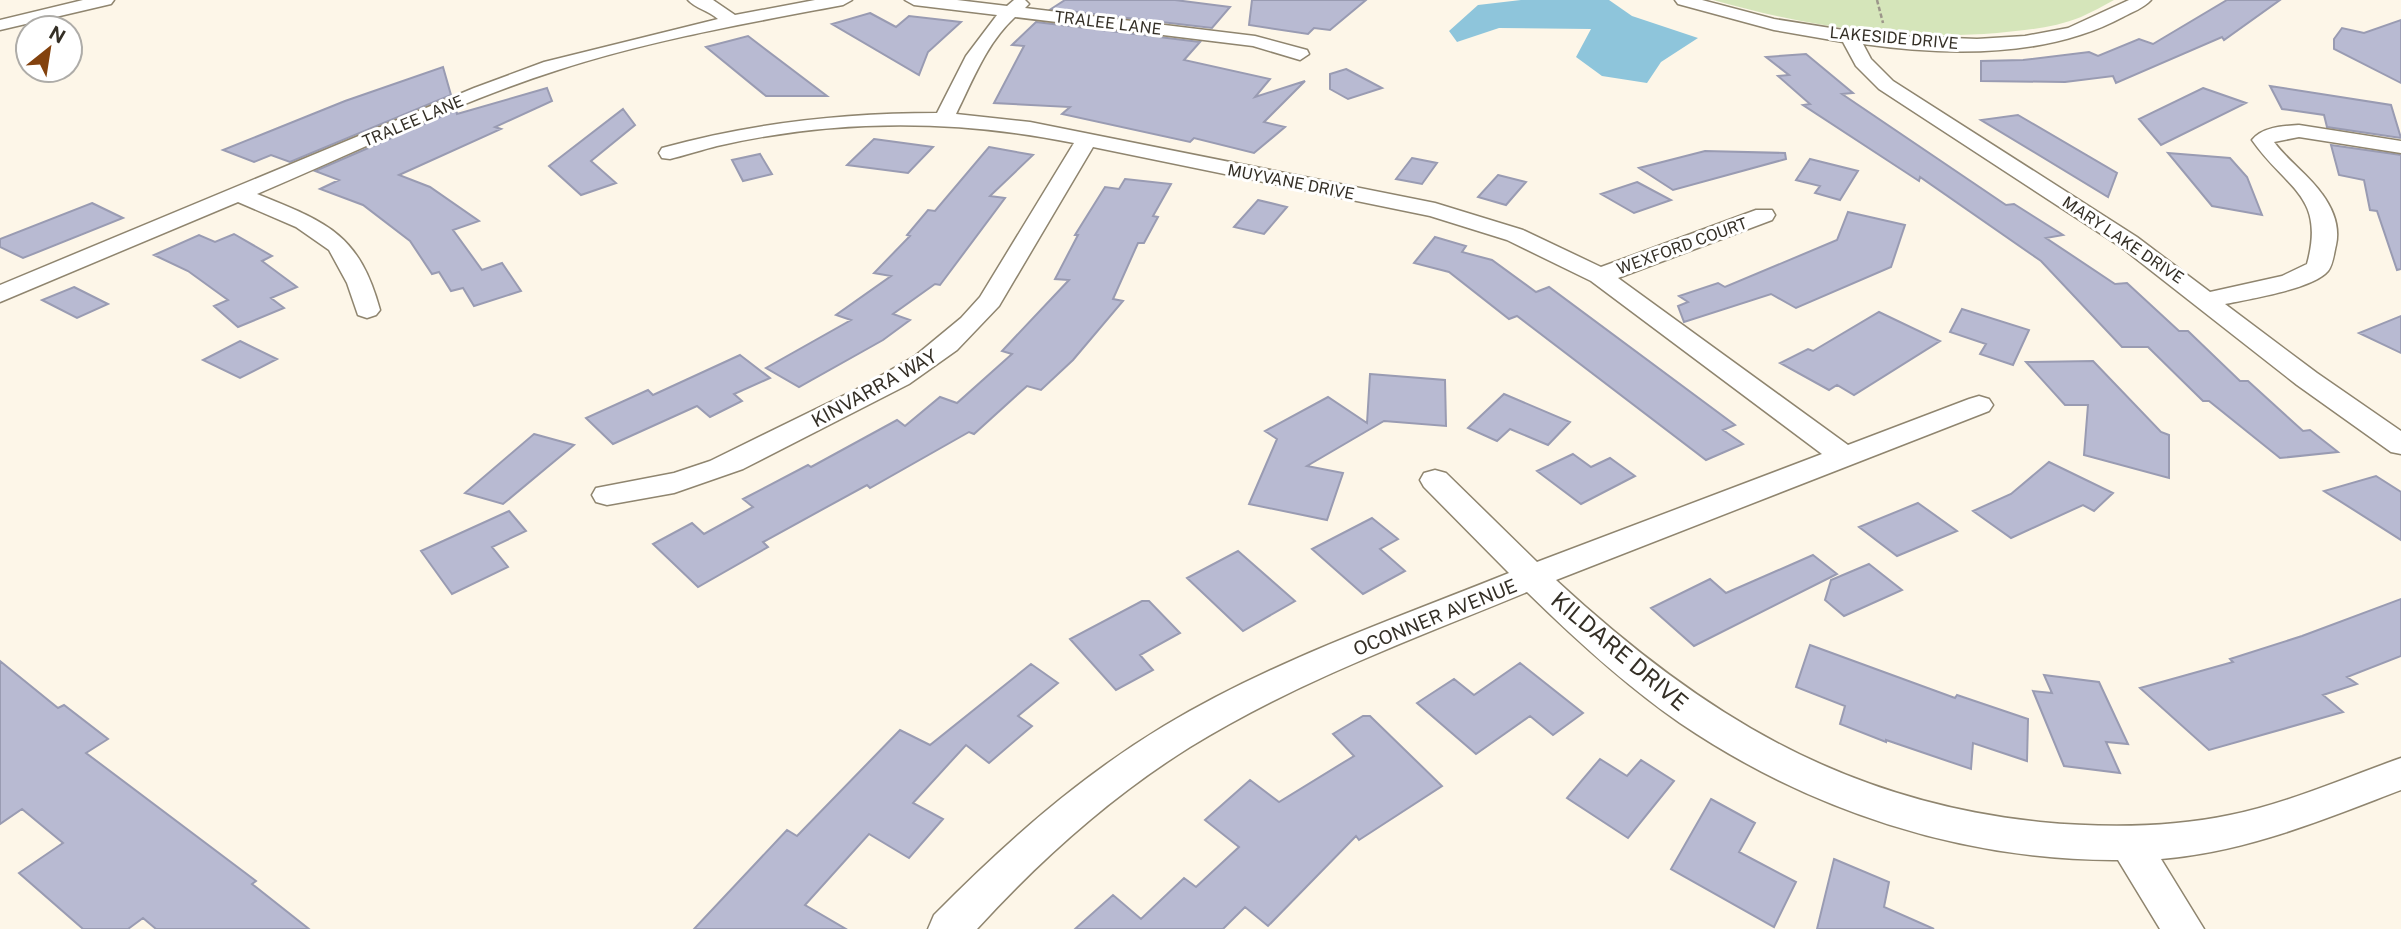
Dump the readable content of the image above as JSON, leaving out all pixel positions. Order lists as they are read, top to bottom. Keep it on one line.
{"streets":{"street":["TRALEE LANE","LAKESIDE DRIVE","MUYVANE DRIVE","MARY LAKE DRIVE","WEXFORD COURT","KINVARRA WAY","OCONNER AVENUE","KILDARE DRIVE"]},"crossings":[["LAKESIDE DRIVE","MARY LAKE DRIVE"],["MUYVANE DRIVE","WEXFORD COURT"],["MUYVANE DRIVE","KINVARRA WAY"],["MUYVANE DRIVE","OCONNER AVENUE"],["OCONNER AVENUE","KILDARE DRIVE"]],"north":"top right"}
